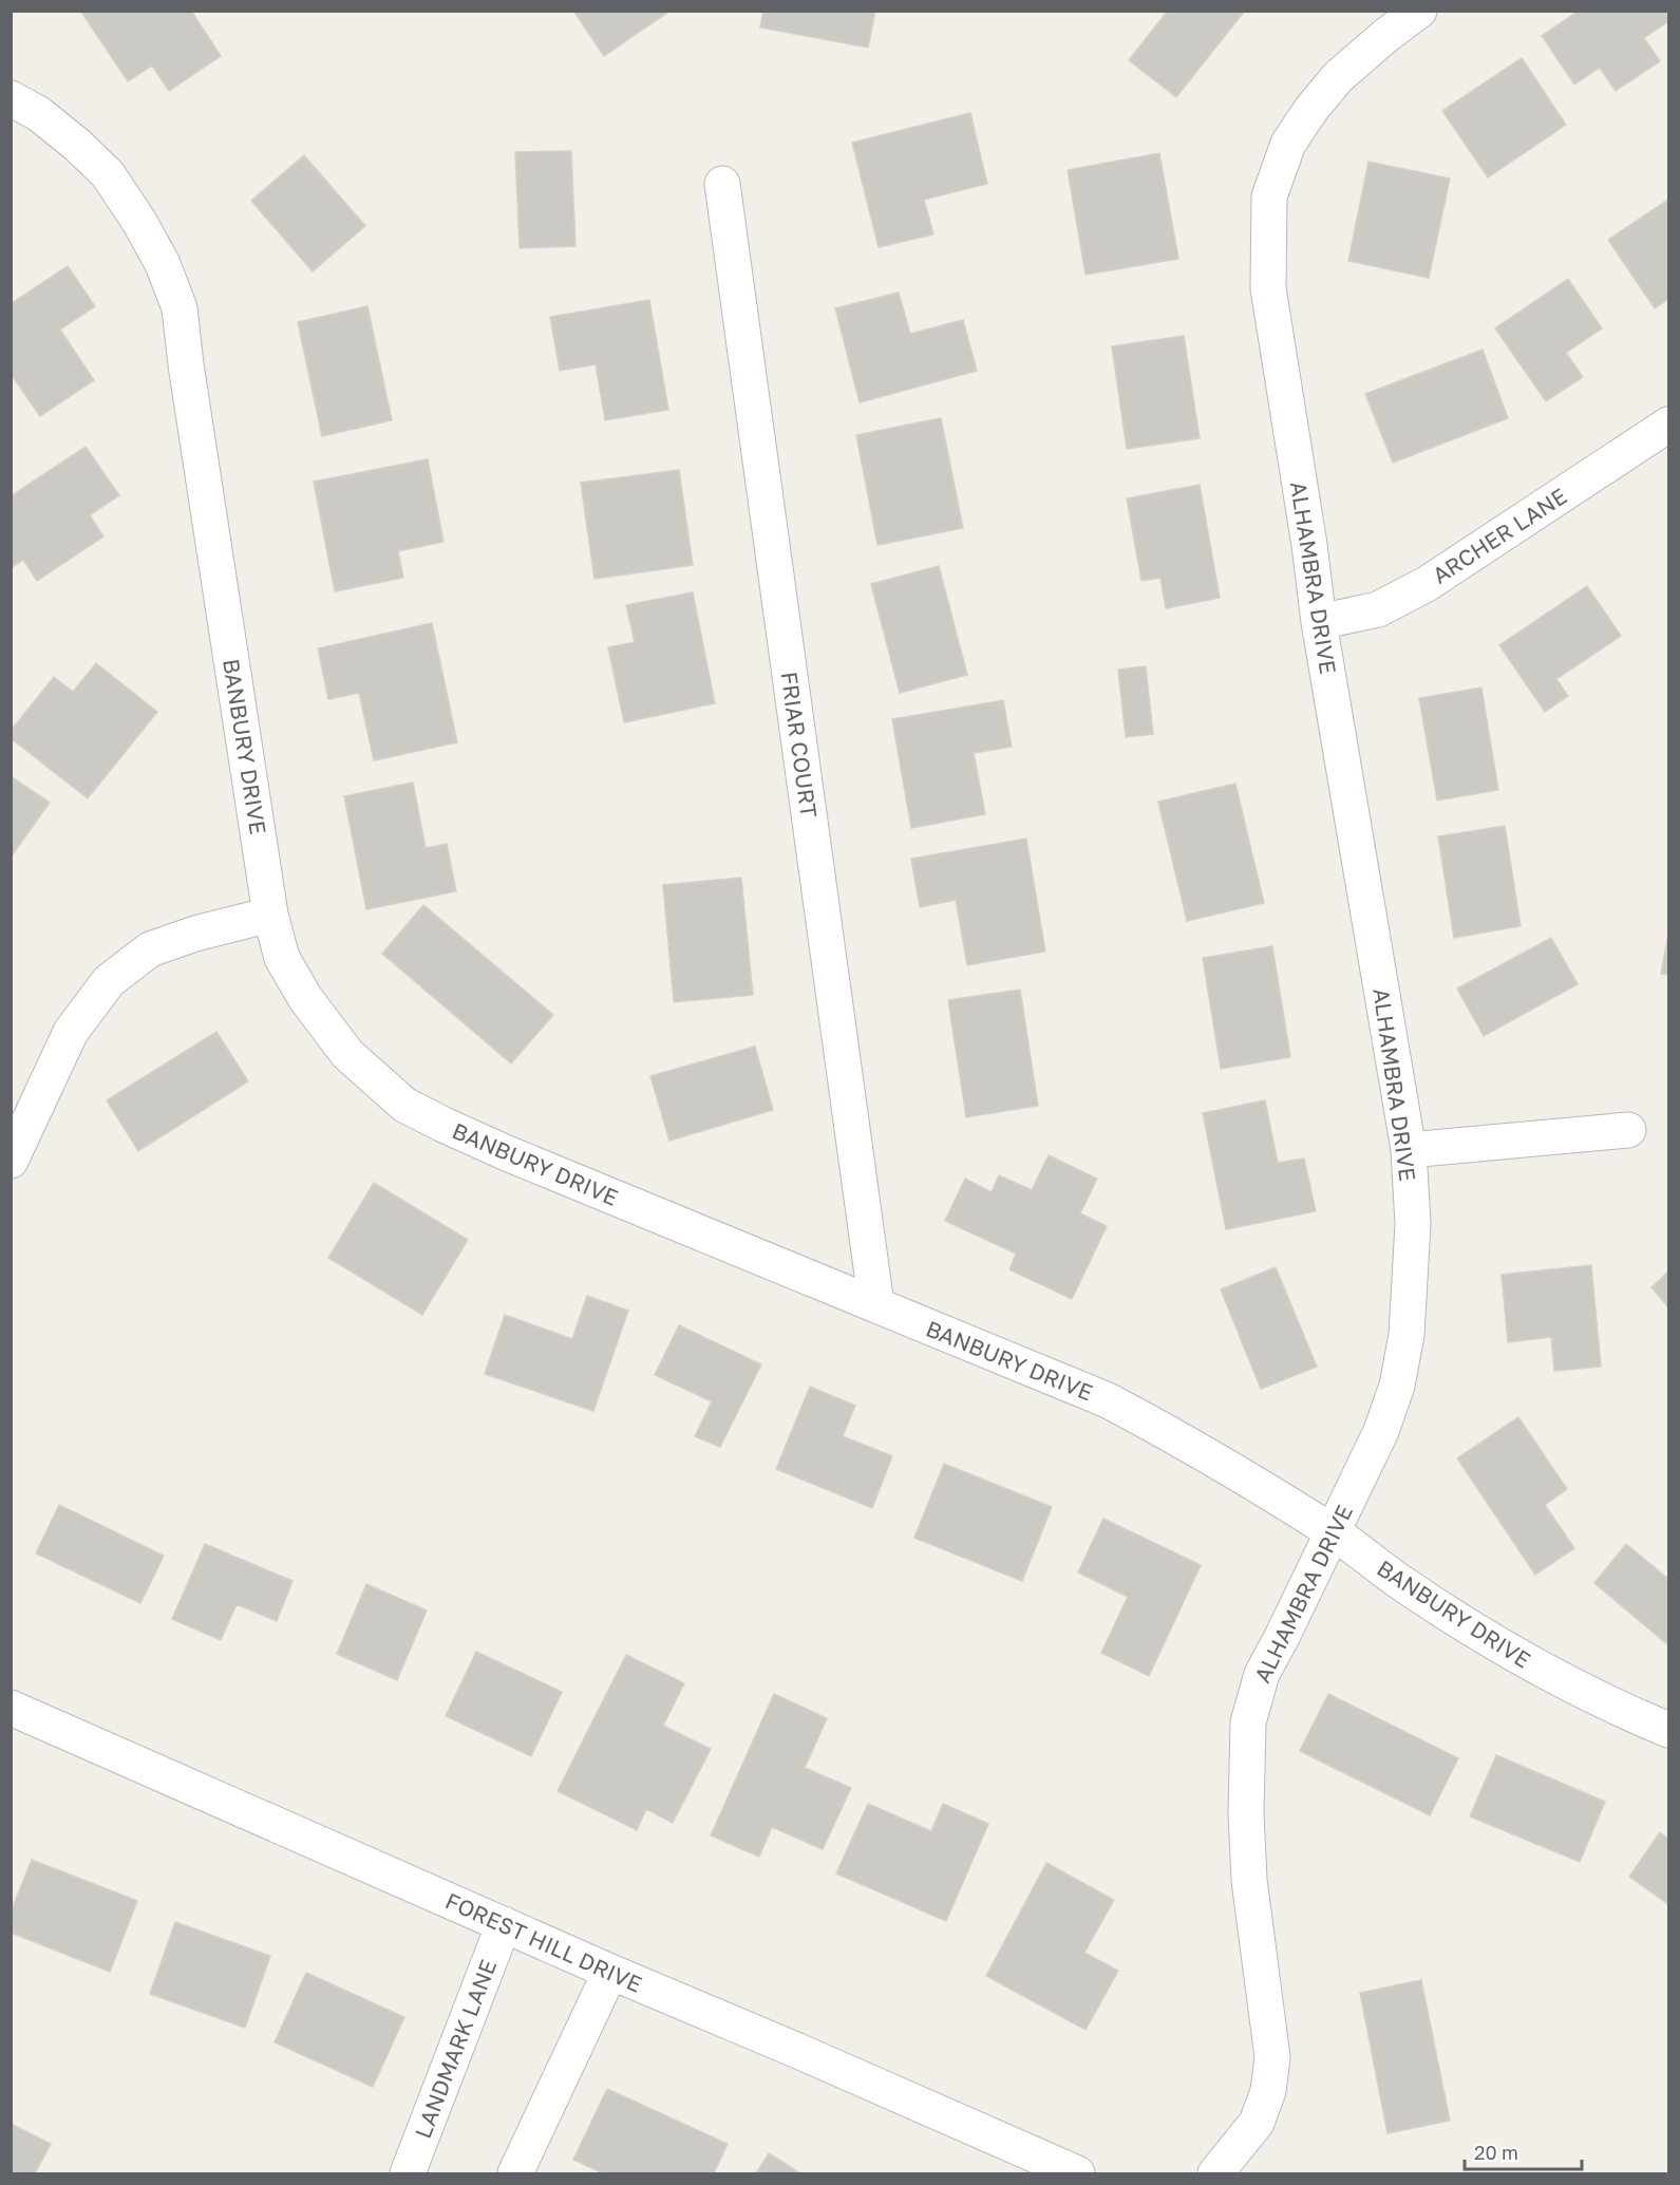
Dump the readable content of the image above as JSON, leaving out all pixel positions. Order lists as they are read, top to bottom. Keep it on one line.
{"streets":{"street":["ARCHER LANE","ALHAMBRA DRIVE","FRIAR COURT","BANBURY DRIVE","FOREST HILL DRIVE","LANDMARK LANE"]},"crossings":[["ARCHER LANE","ALHAMBRA DRIVE"],["ALHAMBRA DRIVE","BANBURY DRIVE"],["FRIAR COURT","BANBURY DRIVE"],["FOREST HILL DRIVE","LANDMARK LANE"]],"scale_bar":"20 m"}
